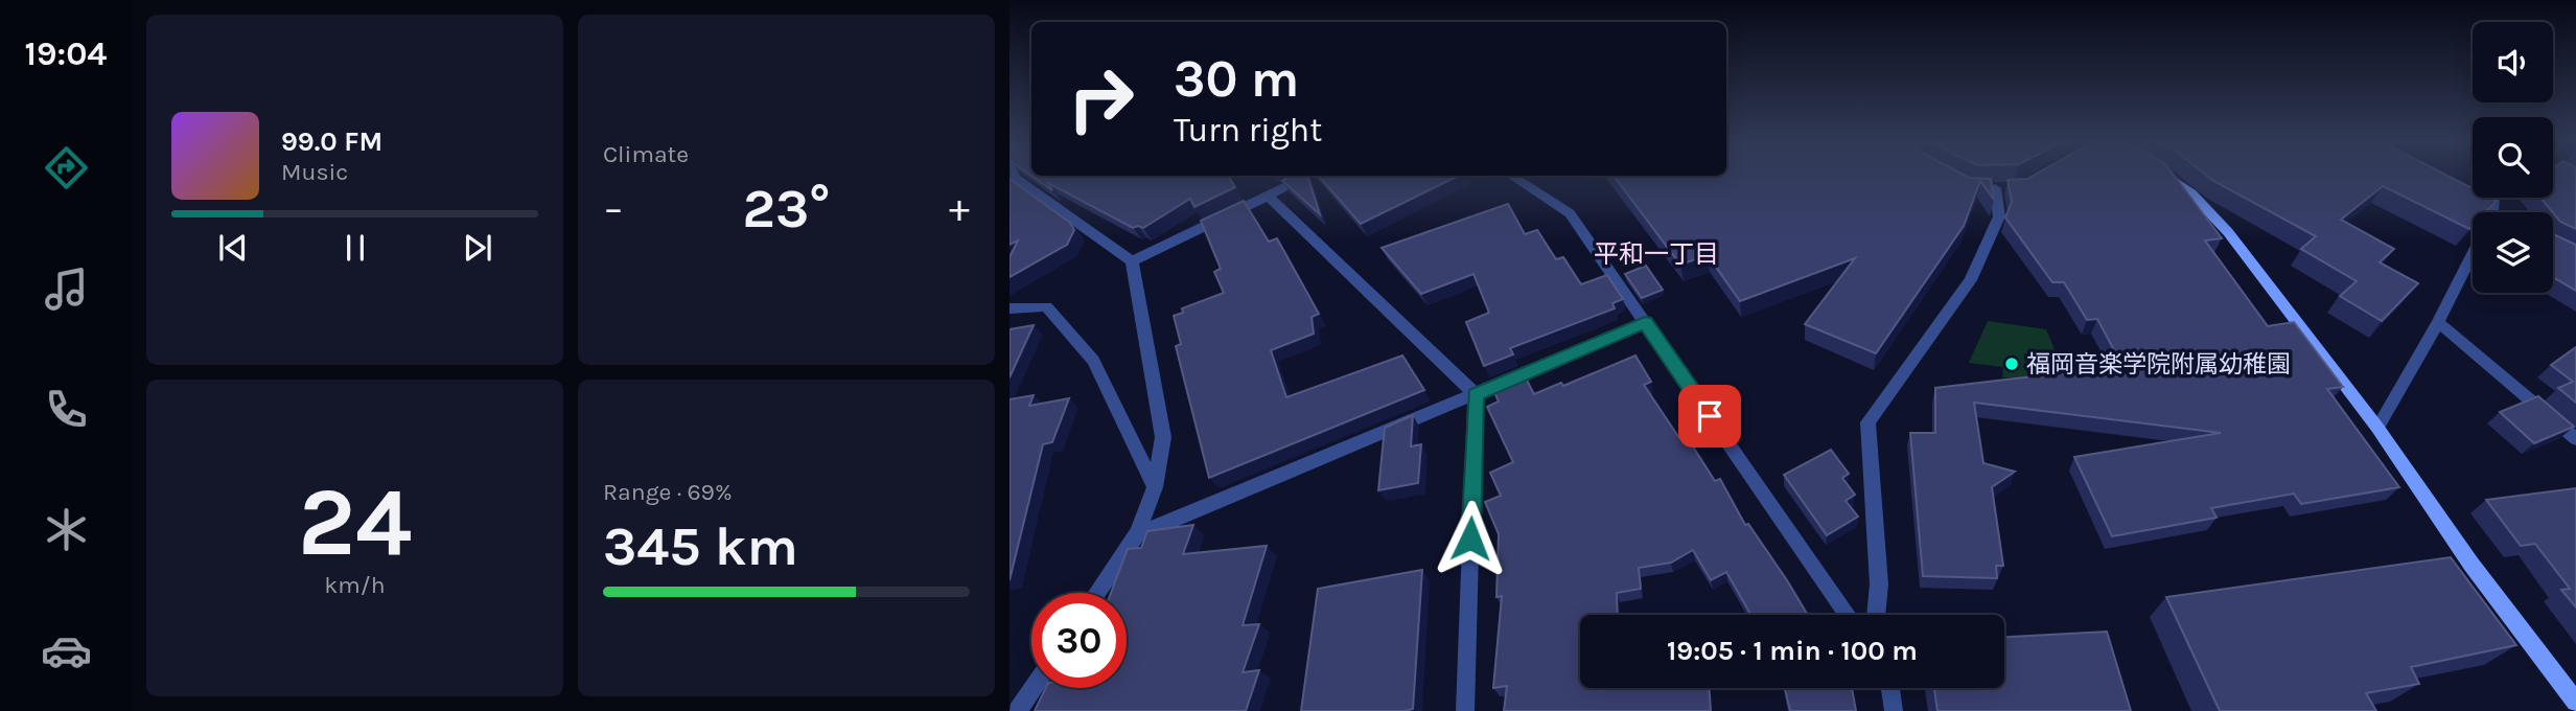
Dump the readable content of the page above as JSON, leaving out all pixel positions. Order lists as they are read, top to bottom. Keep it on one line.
{"districts":["平和一丁目"],"places":["福岡音楽学院附属幼稚園"],"page":{"tabs":"19:04","tile":["Climate",["24","km/h"],["Range · 69%","345 km"]],"turn":["30 m","Turn right"],"song":["99.0 FM","Music"],"heat":["−","23°","+"],"limit":"30","trip":"19:05 · 1 min · 100 m"}}
